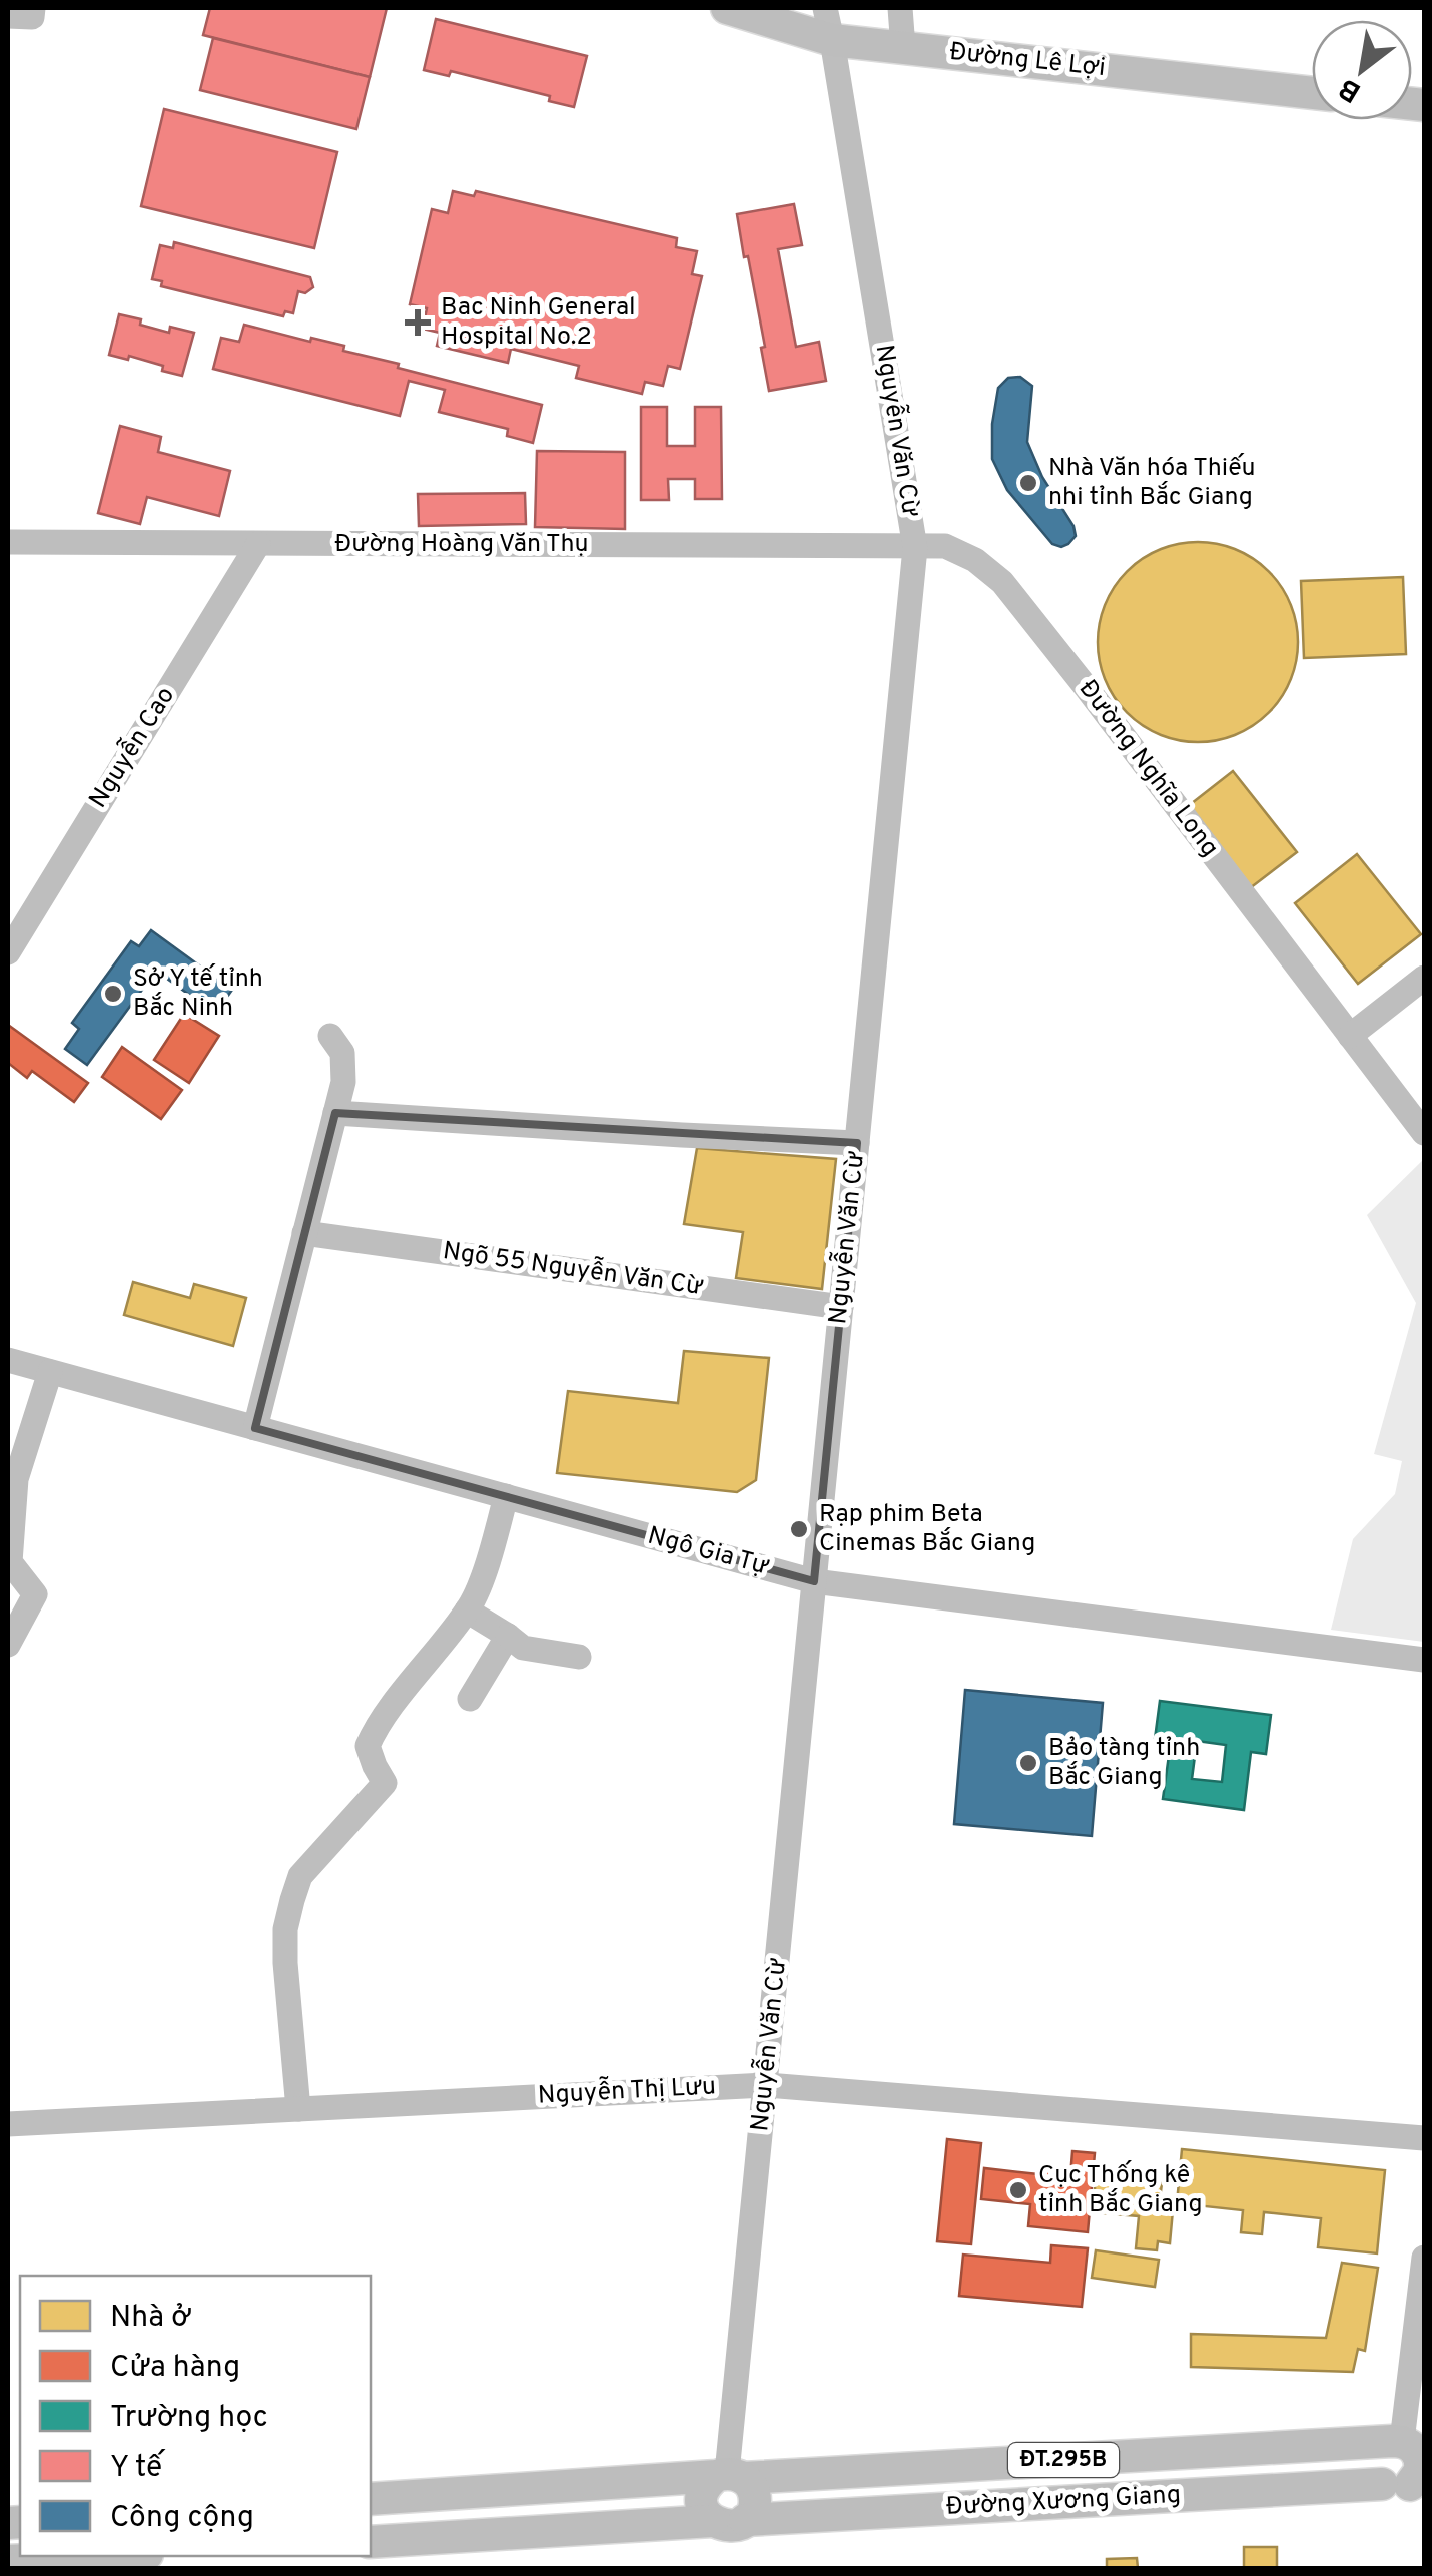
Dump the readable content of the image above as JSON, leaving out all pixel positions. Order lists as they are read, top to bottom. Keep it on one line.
{"streets":{"main road":["Đường Lê Lợi","ĐT.295B","Đường Xương Giang"],"street":["Nguyễn Văn Cừ","Đường Hoàng Văn Thụ","Nguyễn Cao","Đường Nghĩa Long","Ngõ 55 Nguyễn Văn Cừ","Ngô Gia Tự","Nguyễn Thị Lưu"]},"crossings":[["Đường Lê Lợi","Nguyễn Văn Cừ"],["Nguyễn Văn Cừ","Đường Hoàng Văn Thụ"],["Nguyễn Văn Cừ","Đường Nghĩa Long"],["Nguyễn Văn Cừ","Ngõ 55 Nguyễn Văn Cừ"],["Nguyễn Văn Cừ","Ngô Gia Tự"],["Nguyễn Văn Cừ","Nguyễn Thị Lưu"],["Nguyễn Văn Cừ","ĐT.295B"],["Nguyễn Văn Cừ","Đường Xương Giang"],["Đường Hoàng Văn Thụ","Nguyễn Cao"],["Đường Hoàng Văn Thụ","Đường Nghĩa Long"],["ĐT.295B","Đường Xương Giang"]],"places":{"health":["Bac Ninh General Hospital No.2"],"other":["Nhà Văn hóa Thiếu nhi tỉnh Bắc Giang","Sở Y tế tỉnh Bắc Ninh","Rạp phim Beta Cinemas Bắc Giang","Bảo tàng tỉnh Bắc Giang","Cục Thống kê tỉnh Bắc Giang"]},"legend":["Nhà ở","Cửa hàng","Trường học","Y tế","Công cộng"],"north":"bottom left"}
